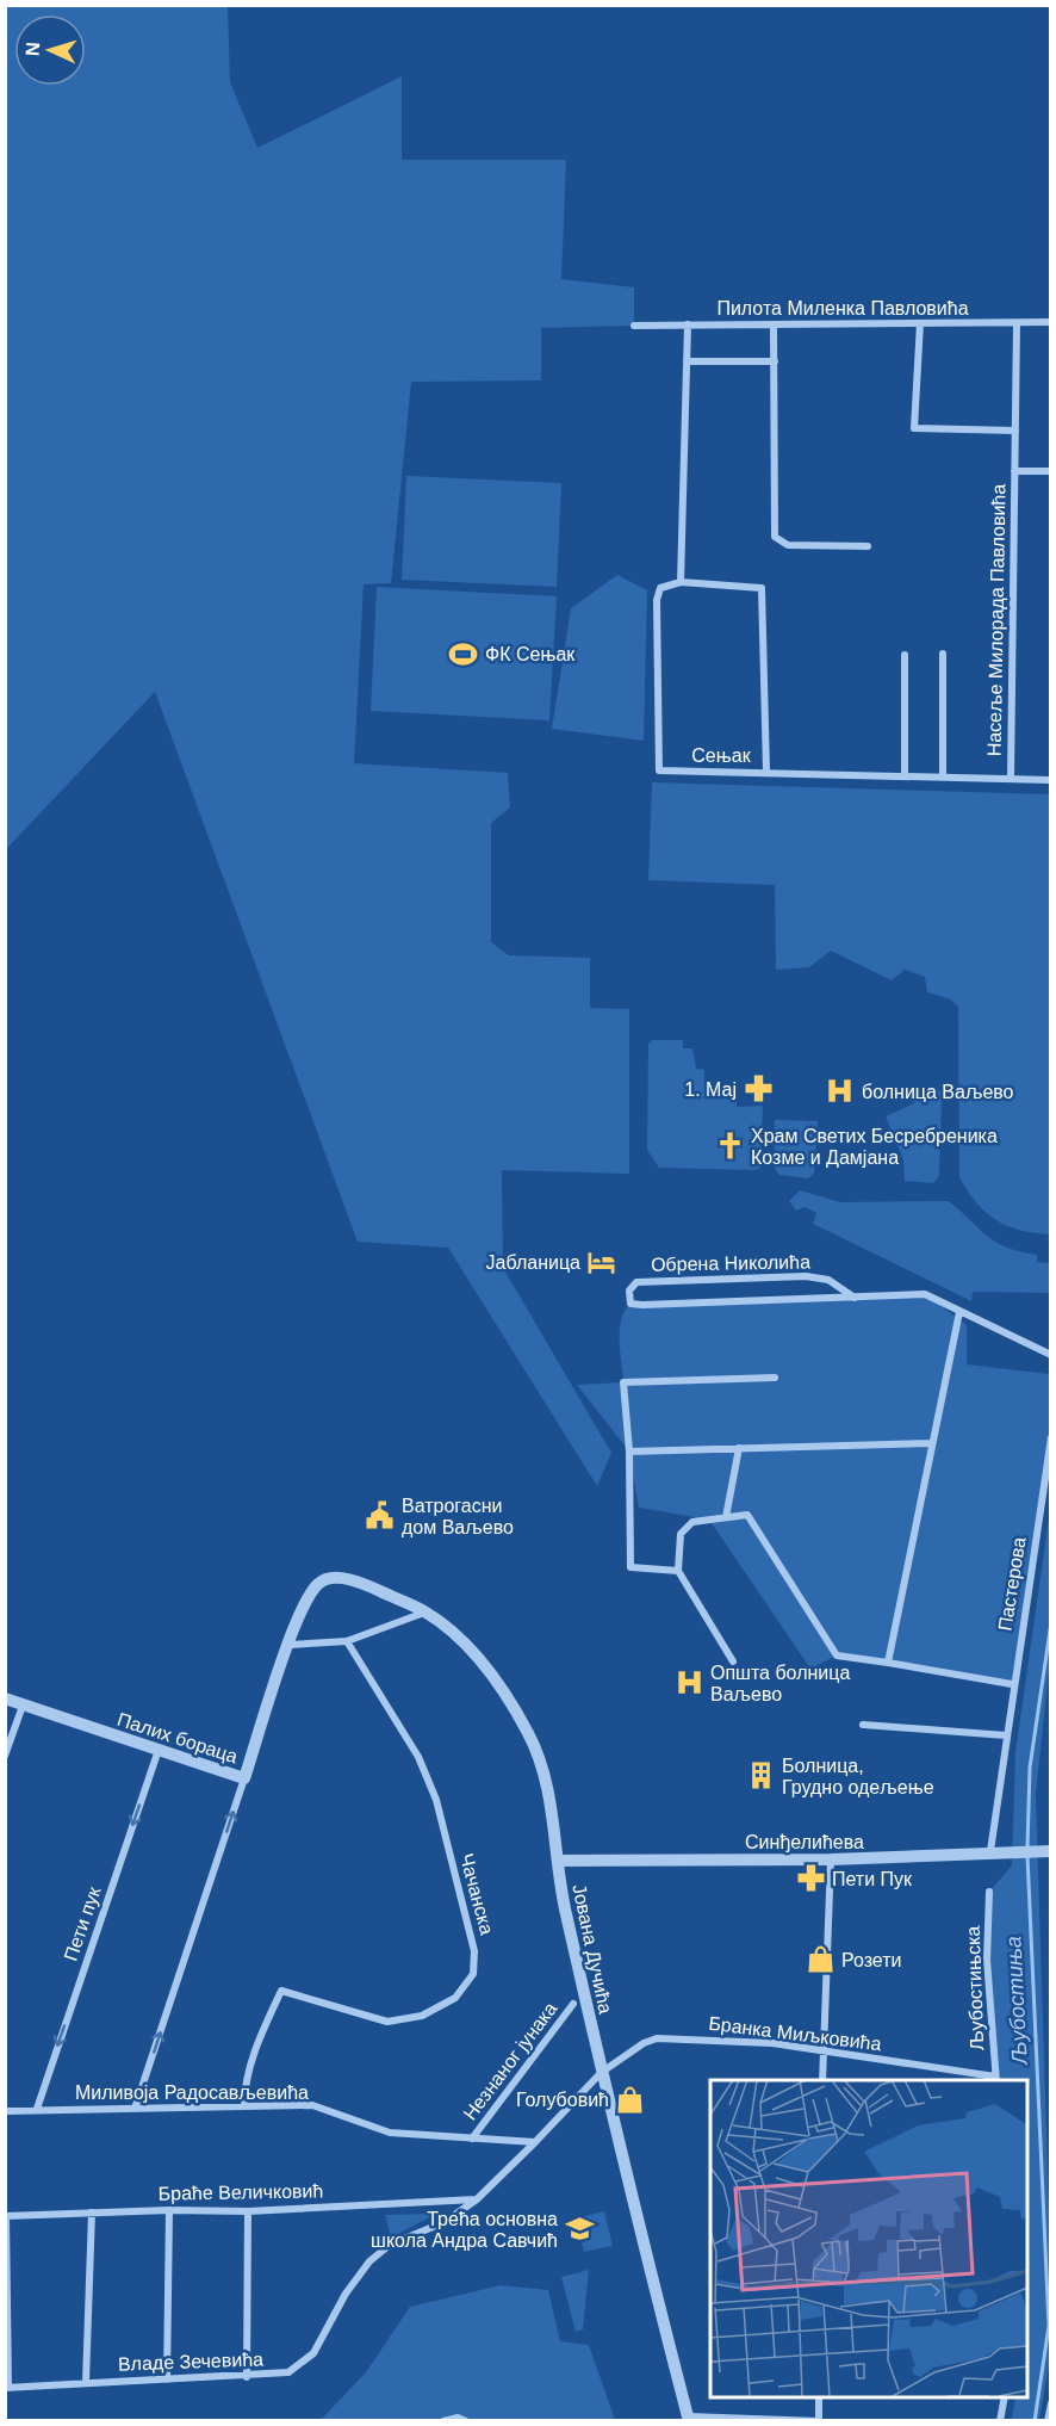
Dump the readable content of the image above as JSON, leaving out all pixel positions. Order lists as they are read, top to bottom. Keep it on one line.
{"streets":{"street":["Пилота Миленка Павловића","Насеље Милорада Павловића","Сењак","Обрена Николића","Пастерова","Палих бораца","Синђелићева","Чачанска","Пети пук","Јована Дучића","Љубостињска","Бранка Миљковића","Незнаног јунака","Миливоја Радосављевића","Браће Величковић","Владе Зечевића"]},"crossings":[["Пилота Миленка Павловића","Насеље Милорада Павловића"],["Насеље Милорада Павловића","Сењак"],["Пастерова","Синђелићева"],["Палих бораца","Пети пук"],["Палих бораца","Јована Дучића"],["Синђелићева","Јована Дучића"],["Чачанска","Миливоја Радосављевића"],["Пети пук","Миливоја Радосављевића"],["Јована Дучића","Бранка Миљковића"],["Љубостињска","Бранка Миљковића"],["Незнаног јунака","Миливоја Радосављевића"],["Миливоја Радосављевића","Владе Зечевића"],["Браће Величковић","Владе Зечевића"]],"one_way":["Пети пук"],"water":["Љубостиња"],"places":{"sports":["ФК Сењак"],"pharmacy":["1. Мај","Пети Пук"],"hospital":["болница Ваљево","Општа болница Ваљево"],"church":["Храм Светих Бесребреника Козме и Дамјана"],"hotel":["Јабланица"],"public building":["Ватрогасни дом Ваљево"],"building":["Болница, Грудно одељење"],"shop":["Розети","Голубовић"],"school or university":["Трећа основна школа Андра Савчић"]},"north":"left"}
